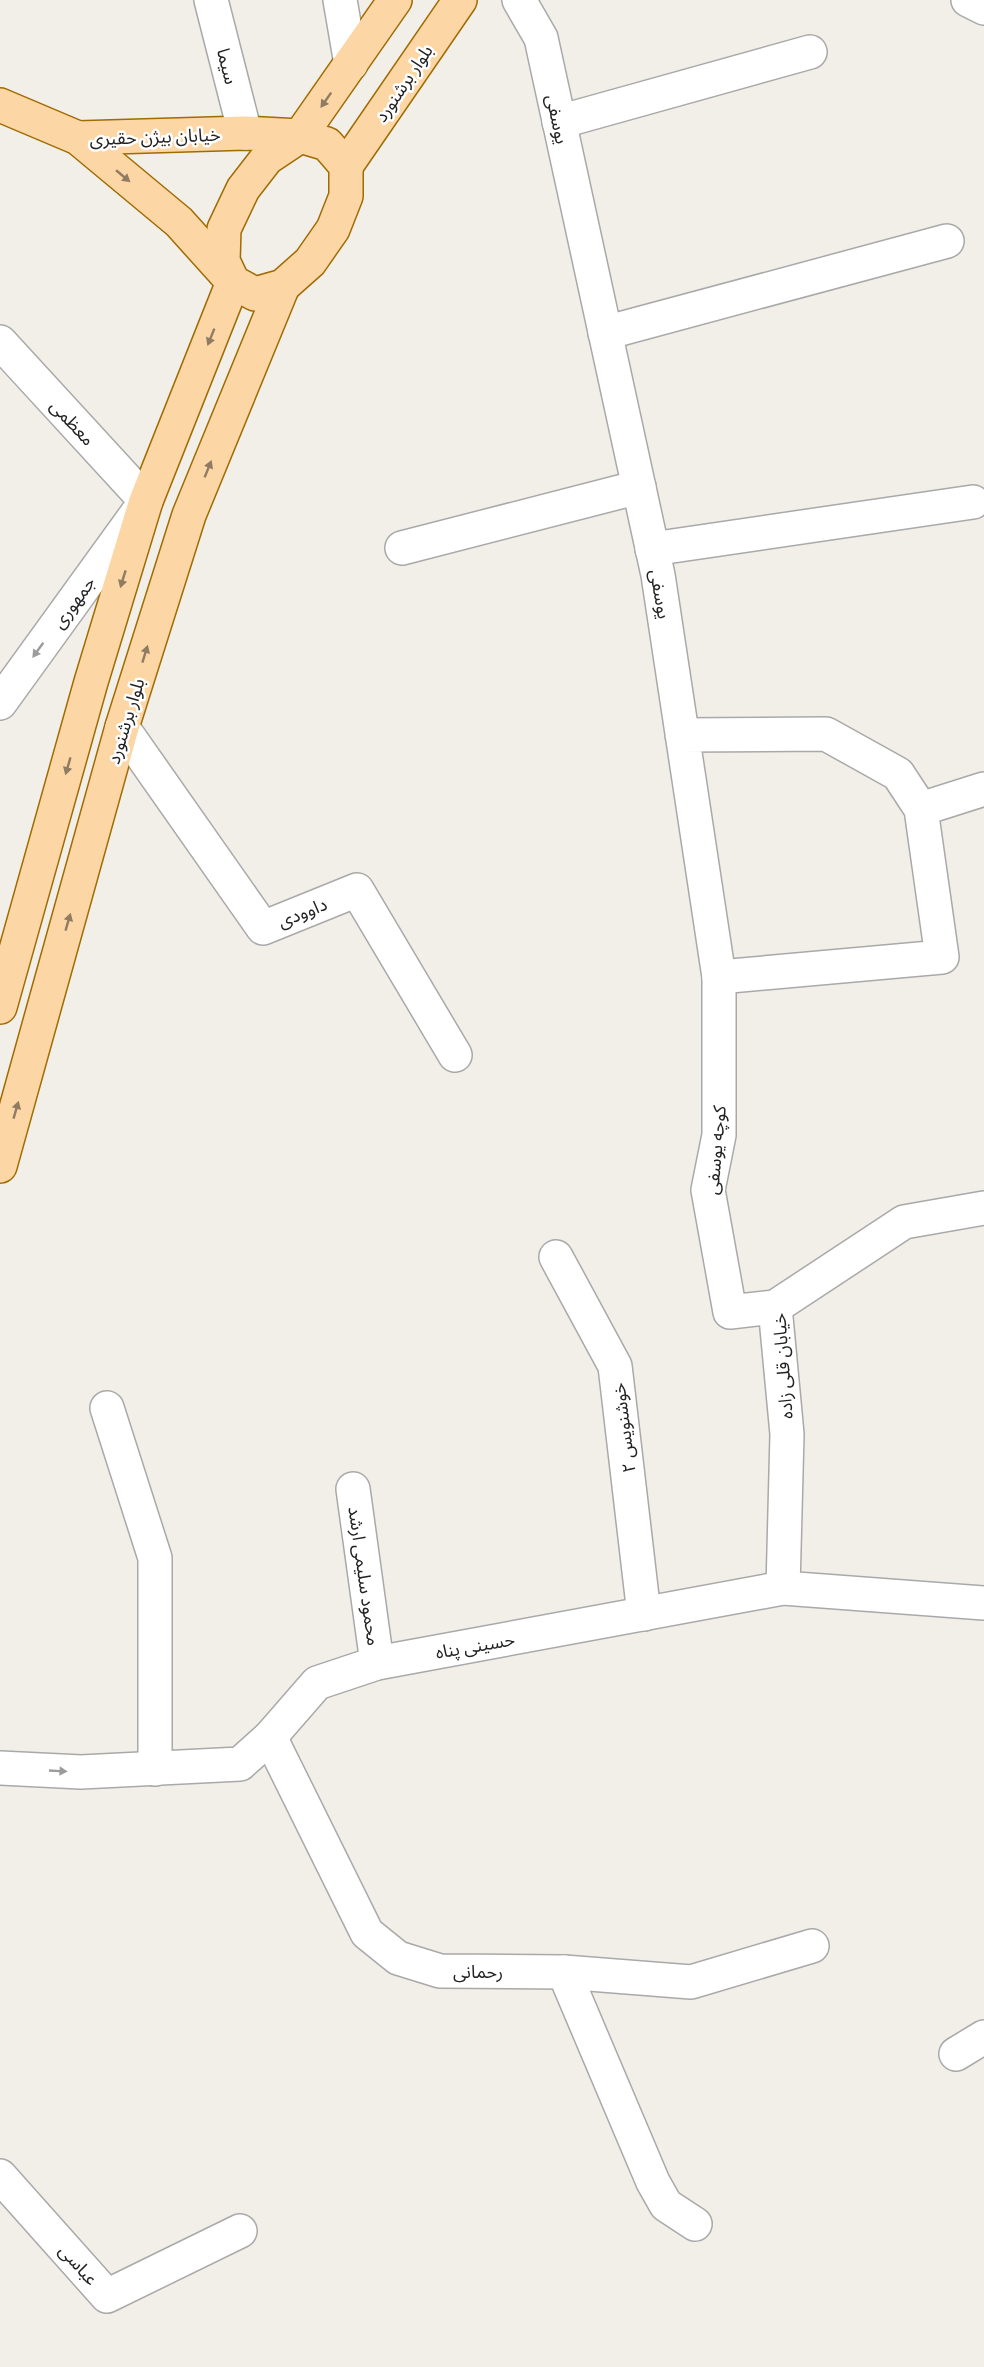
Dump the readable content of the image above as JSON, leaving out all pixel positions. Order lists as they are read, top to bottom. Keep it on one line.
{"streets":{"main road":["بلوار برشنورد","خیابان بیژن حقیری"],"street":["سیما","یوسفی","معظمی","جمهوری","داوودی","کوچه یوسفی","خیابان قلی زاده","خوشنویس ۲","محمود سلیمی ارشد","حسینی پناه","رحمانی","عباسی"]},"crossings":[["سیما","خیابان بیژن حقیری"],["بلوار برشنورد","خیابان بیژن حقیری"],["بلوار برشنورد","داوودی"],["یوسفی","کوچه یوسفی"],["معظمی","جمهوری"],["کوچه یوسفی","خیابان قلی زاده"],["خیابان قلی زاده","حسینی پناه"],["خوشنویس ۲","حسینی پناه"],["محمود سلیمی ارشد","حسینی پناه"],["حسینی پناه","رحمانی"]],"one_way":["خیابان بیژن حقیری","جمهوری"]}
